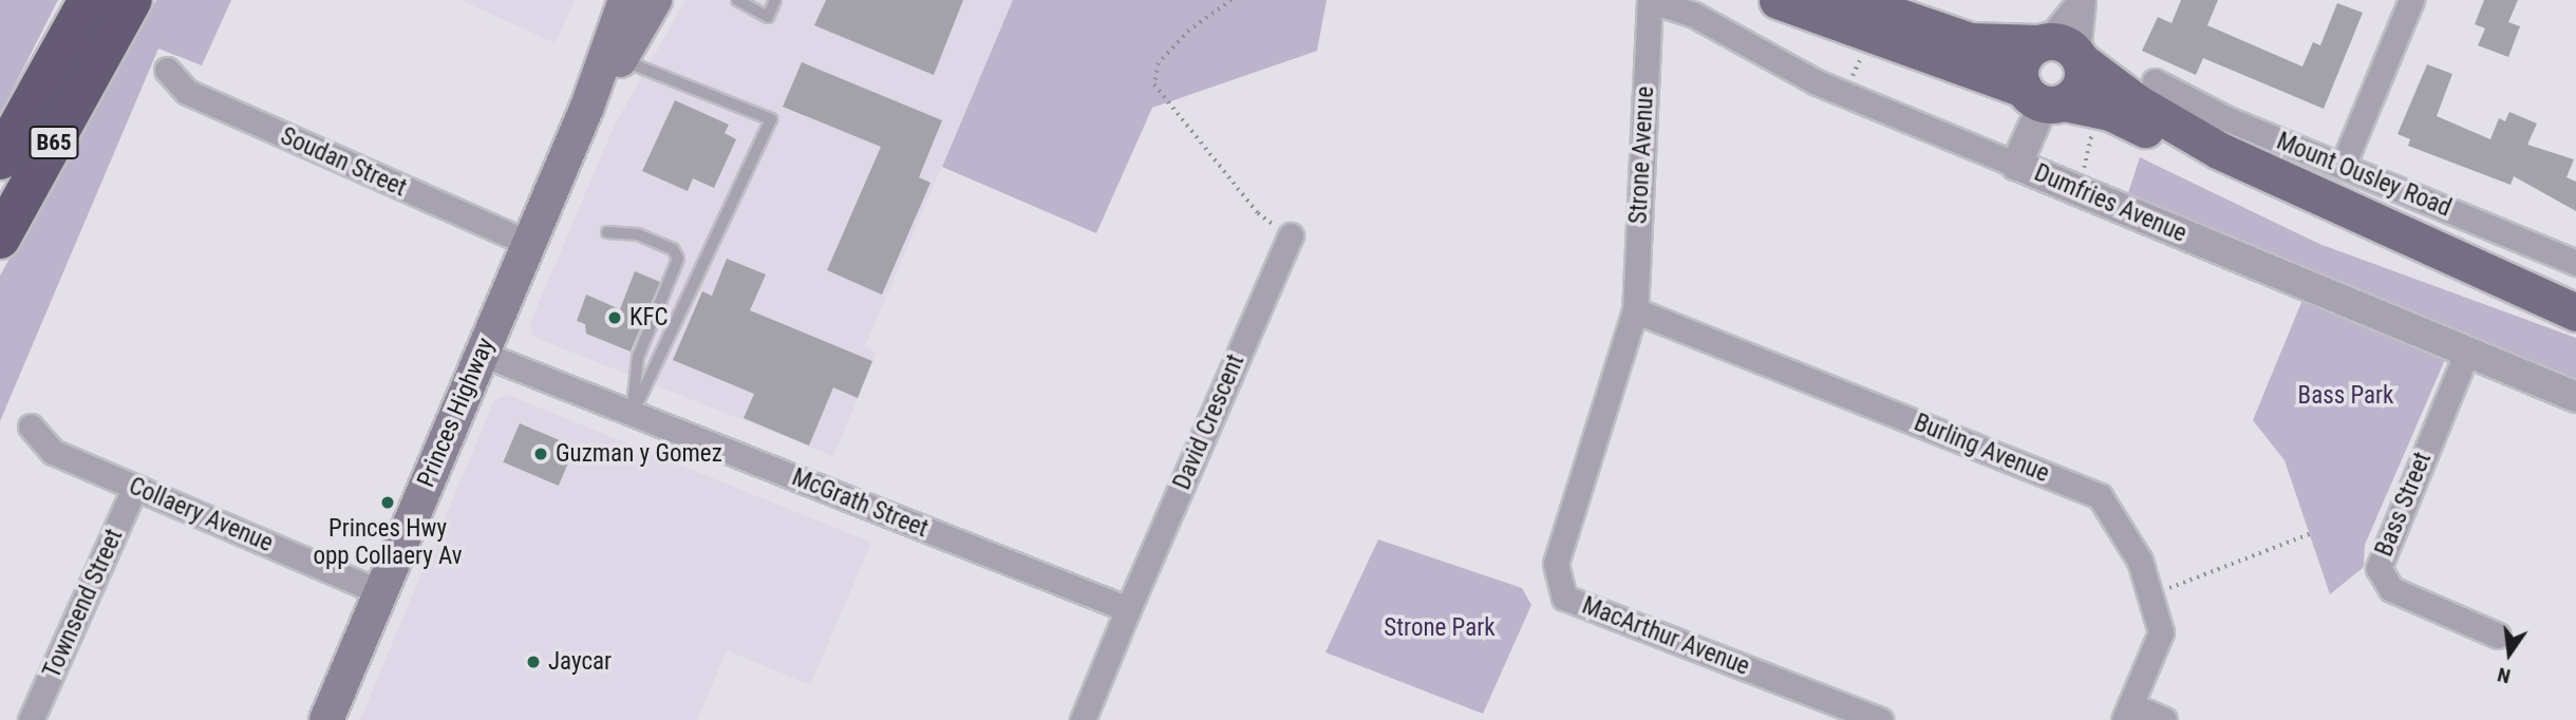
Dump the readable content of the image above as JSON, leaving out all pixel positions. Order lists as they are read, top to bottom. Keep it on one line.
{"streets":{"highway":["B65"],"main road":["Mount Ousley Road","Princes Highway"],"street":["Strone Avenue","Soudan Street","Dumfries Avenue","David Crescent","Burling Avenue","McGrath Street","Bass Street","Collaery Avenue","Townsend Street","MacArthur Avenue"]},"crossings":[["Strone Avenue","Dumfries Avenue"],["Strone Avenue","Burling Avenue"],["Strone Avenue","MacArthur Avenue"],["Soudan Street","Princes Highway"],["Dumfries Avenue","Bass Street"],["Princes Highway","McGrath Street"],["Princes Highway","Collaery Avenue"],["David Crescent","McGrath Street"],["Burling Avenue","MacArthur Avenue"],["Collaery Avenue","Townsend Street"]],"parks":["Bass Park","Strone Park"],"places":["KFC","Guzman y Gomez","Princes Hwy opp Collaery Av","Jaycar"],"north":"bottom"}
